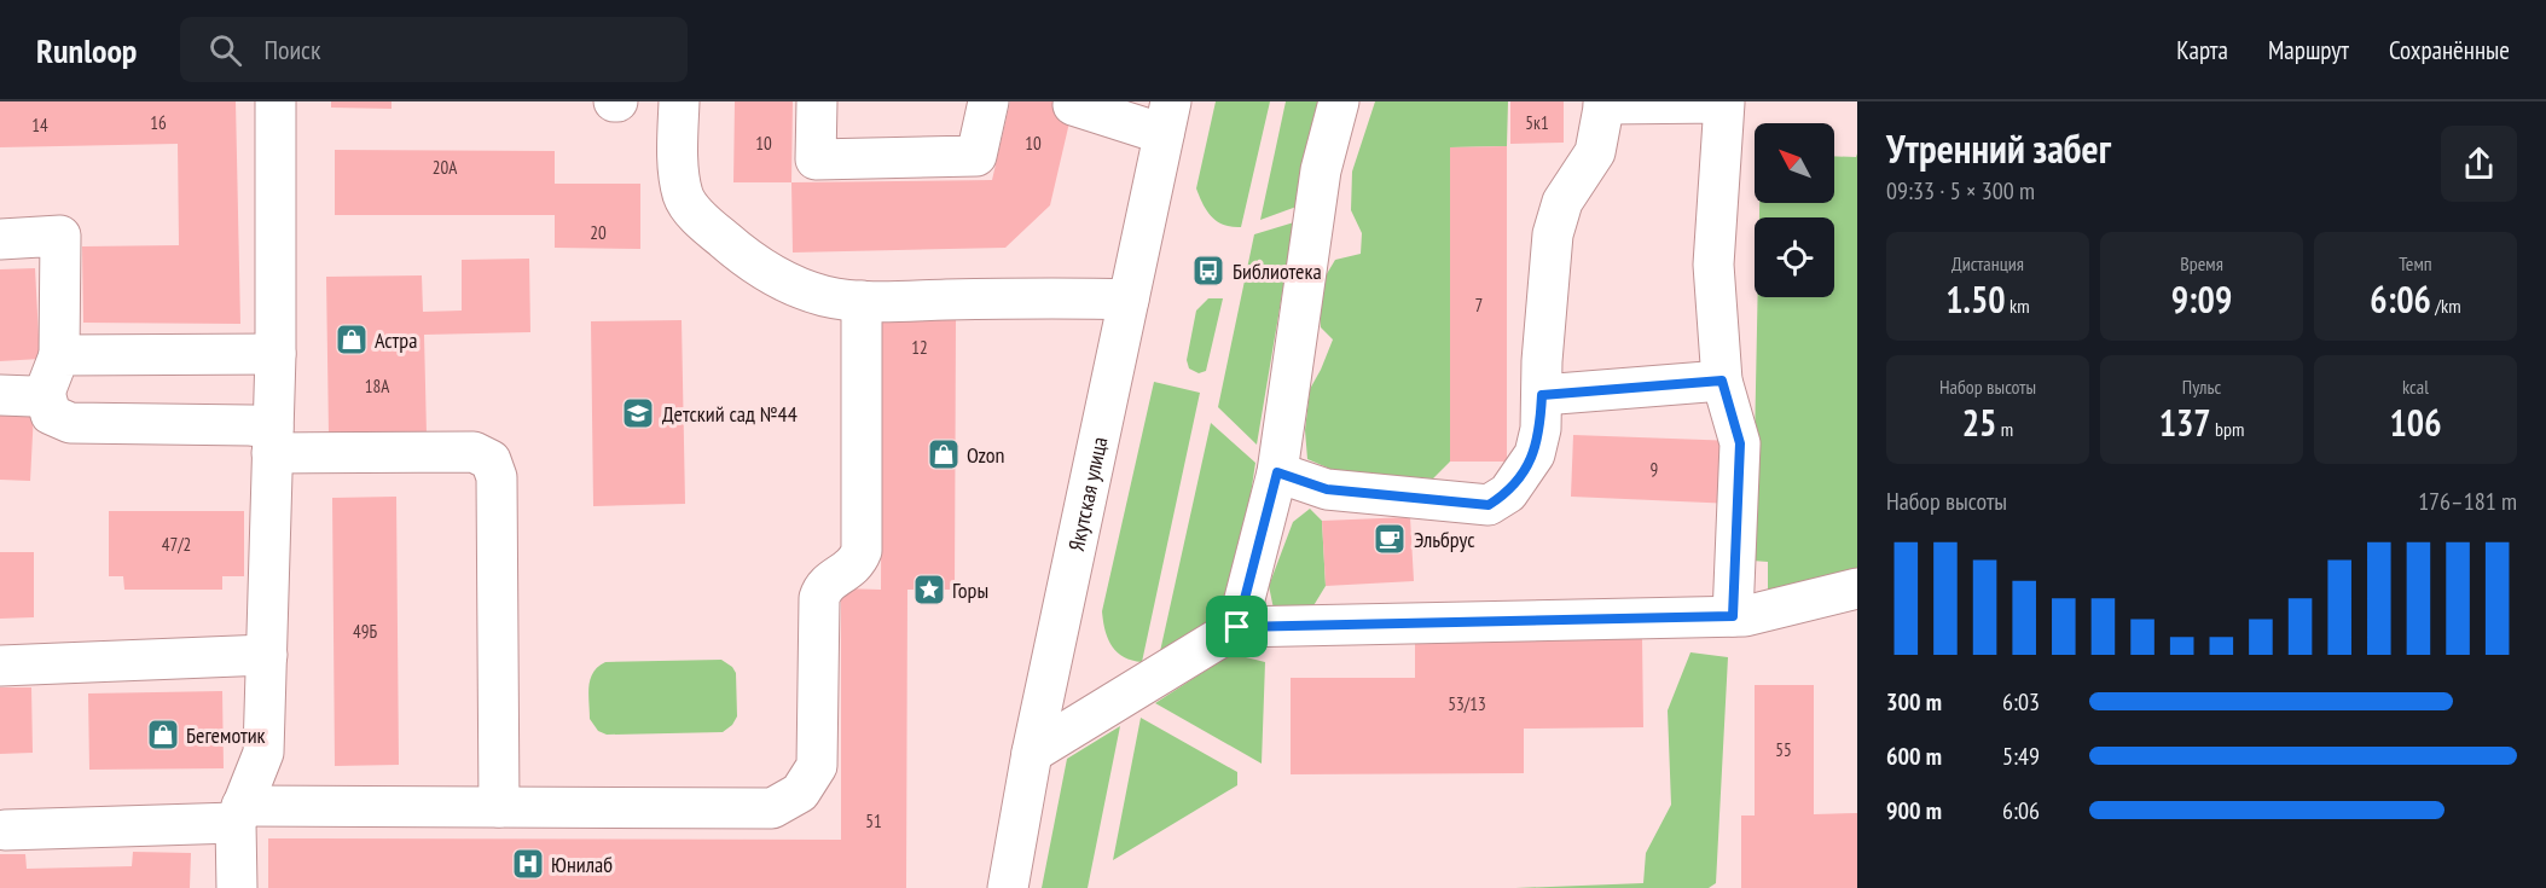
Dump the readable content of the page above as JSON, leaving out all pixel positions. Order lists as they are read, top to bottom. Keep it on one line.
{"streets":{"street":["Якутская улица"]},"places":{"bus stop":["Библиотека"],"shop":["Астра","Ozon","Бегемотик"],"school or university":["Детский сад №44"],"cafe":["Эльбрус"],"place":["Горы"],"hospital":["Юнилаб"]},"house_numbers":["16","5к1","14","10","10","20А","20","7","12","18А","9","47/2","49Б","53/13","55","51"],"north":"top left","page":{"header":"Runloop","search":"Поиск","nav":["Карта","Маршрут","Сохранённые"],"heading":["Утренний забег","09:33 · 5 × 300 m"],"stats":[["Дистанция","1.50 km"],["Время","9:09"],["Темп","6:06 /km"],["Набор высоты","25 m"],["Пульс","137 bpm"],["kcal","106"]],"chart":["Набор высоты","176–181 m"],"list":[{"name":"300 m","note":"6:03"},{"name":"600 m","note":"5:49"},{"name":"900 m","note":"6:06"}]}}
